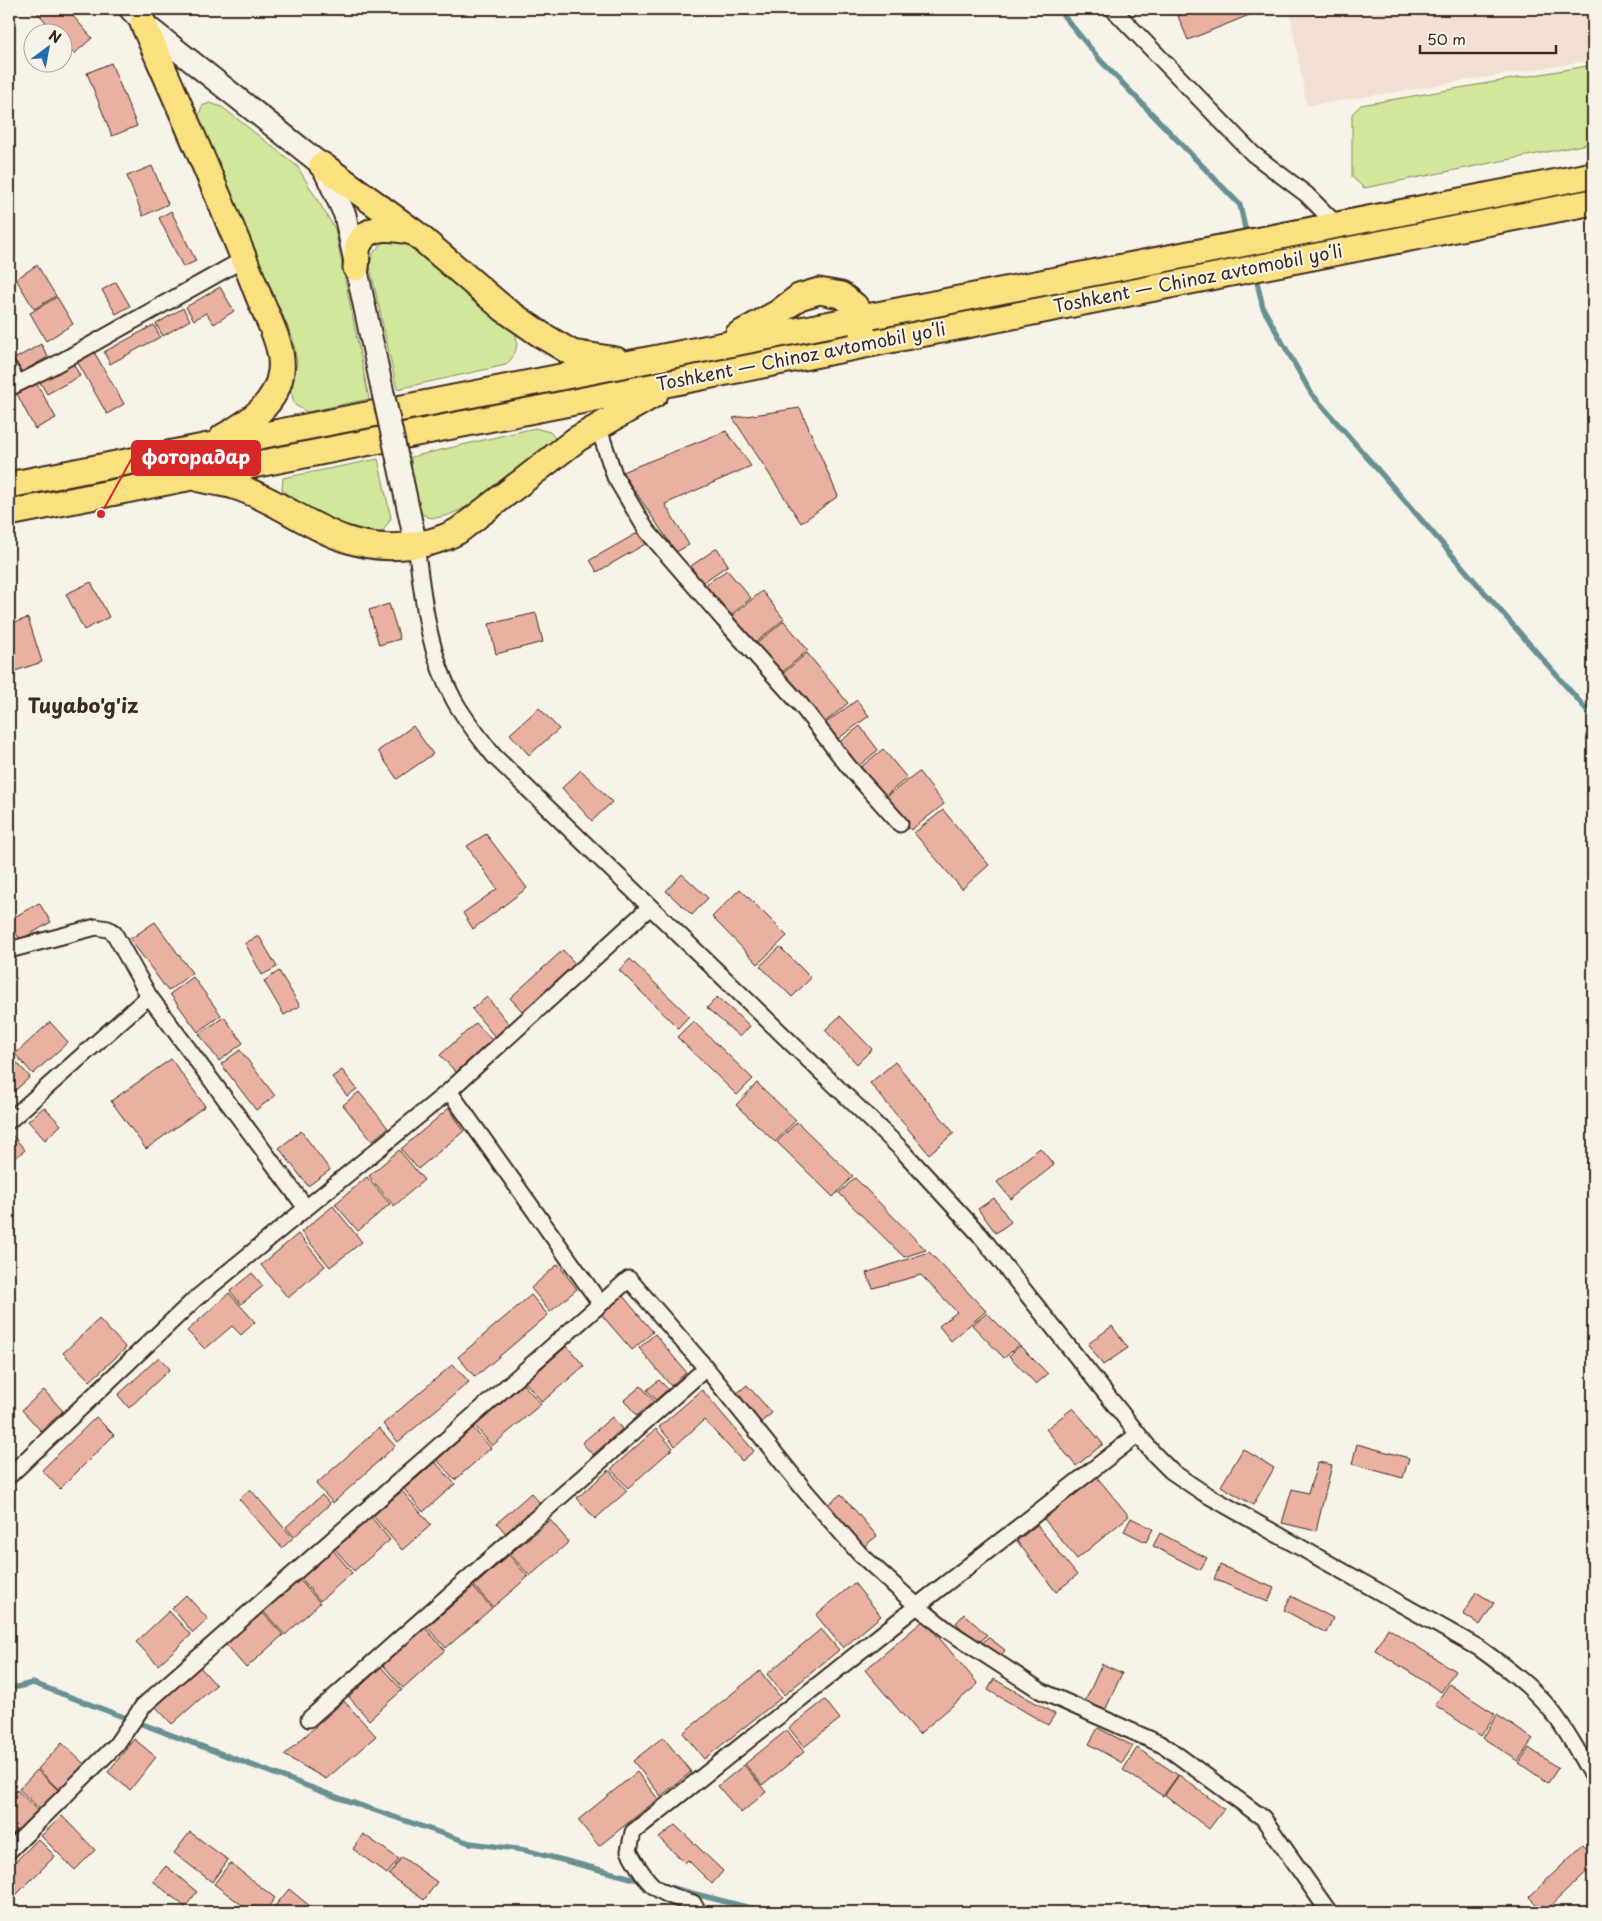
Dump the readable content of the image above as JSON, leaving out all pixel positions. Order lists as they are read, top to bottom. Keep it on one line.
{"streets":{"highway":["Toshkent — Chinoz avtomobil yoʻli"]},"districts":["Tuyabo'g'iz"],"places":["фоторадар"],"scale_bar":"50 m","north":"top right"}
